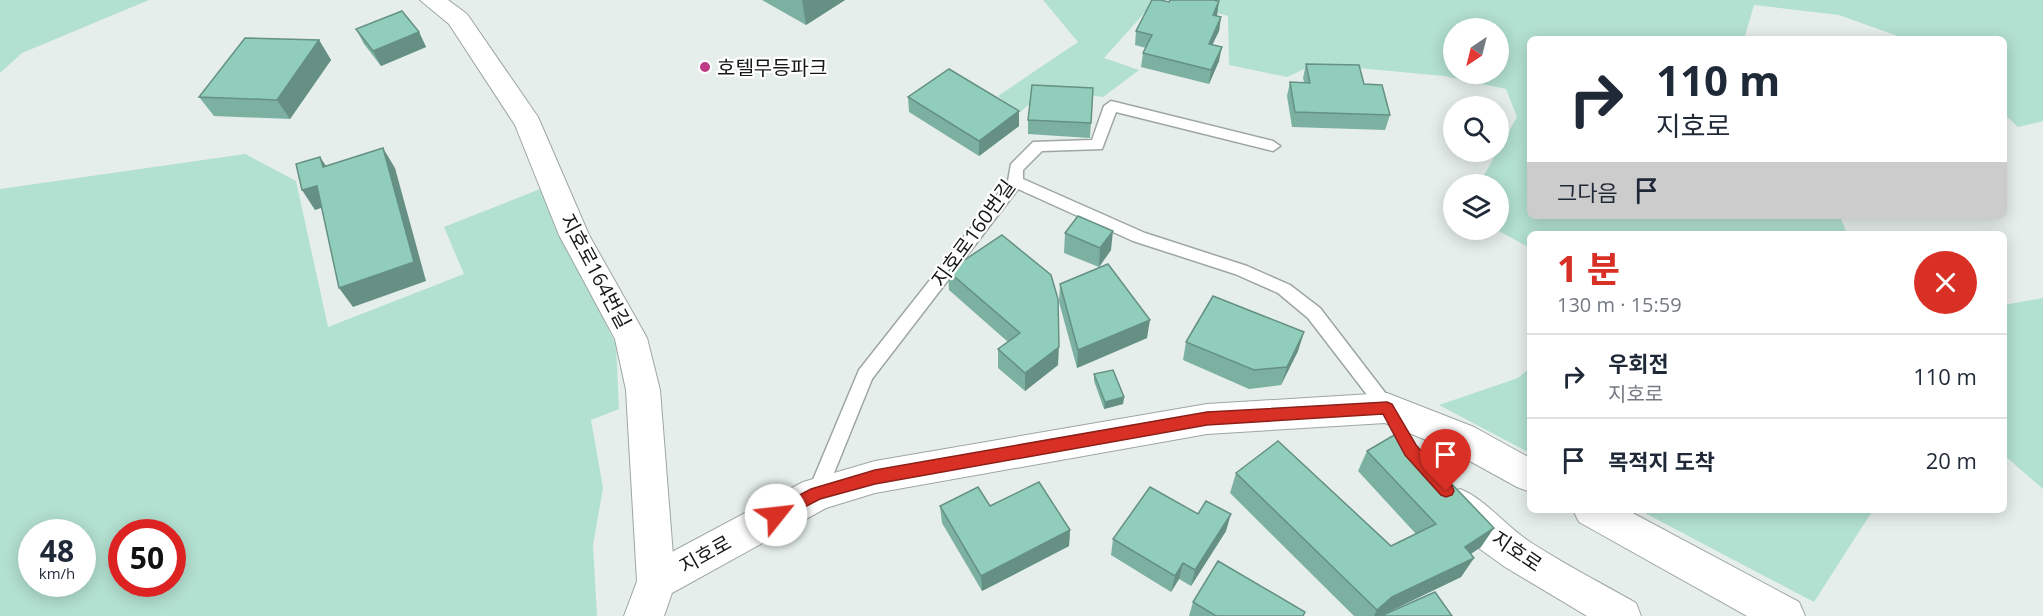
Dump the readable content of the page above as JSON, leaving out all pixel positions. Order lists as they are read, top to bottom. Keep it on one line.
{"streets":{"main road":["지호로"],"street":["지호로164번길"],"lane":["지호로160번길"]},"crossings":[["지호로160번길","지호로"],["지호로164번길","지호로"]],"places":["호텔무등파크"],"north":"bottom left","page":{"turn":["110 m","지호로"],"then":"그다음","heading":["1 분","130 m · 15:59"],"list":[{"name":"우회전","note":"지호로","value":"110 m"},{"name":"목적지 도착","value":"20 m"}],"speed":"48 km/h","limit":"50"}}
